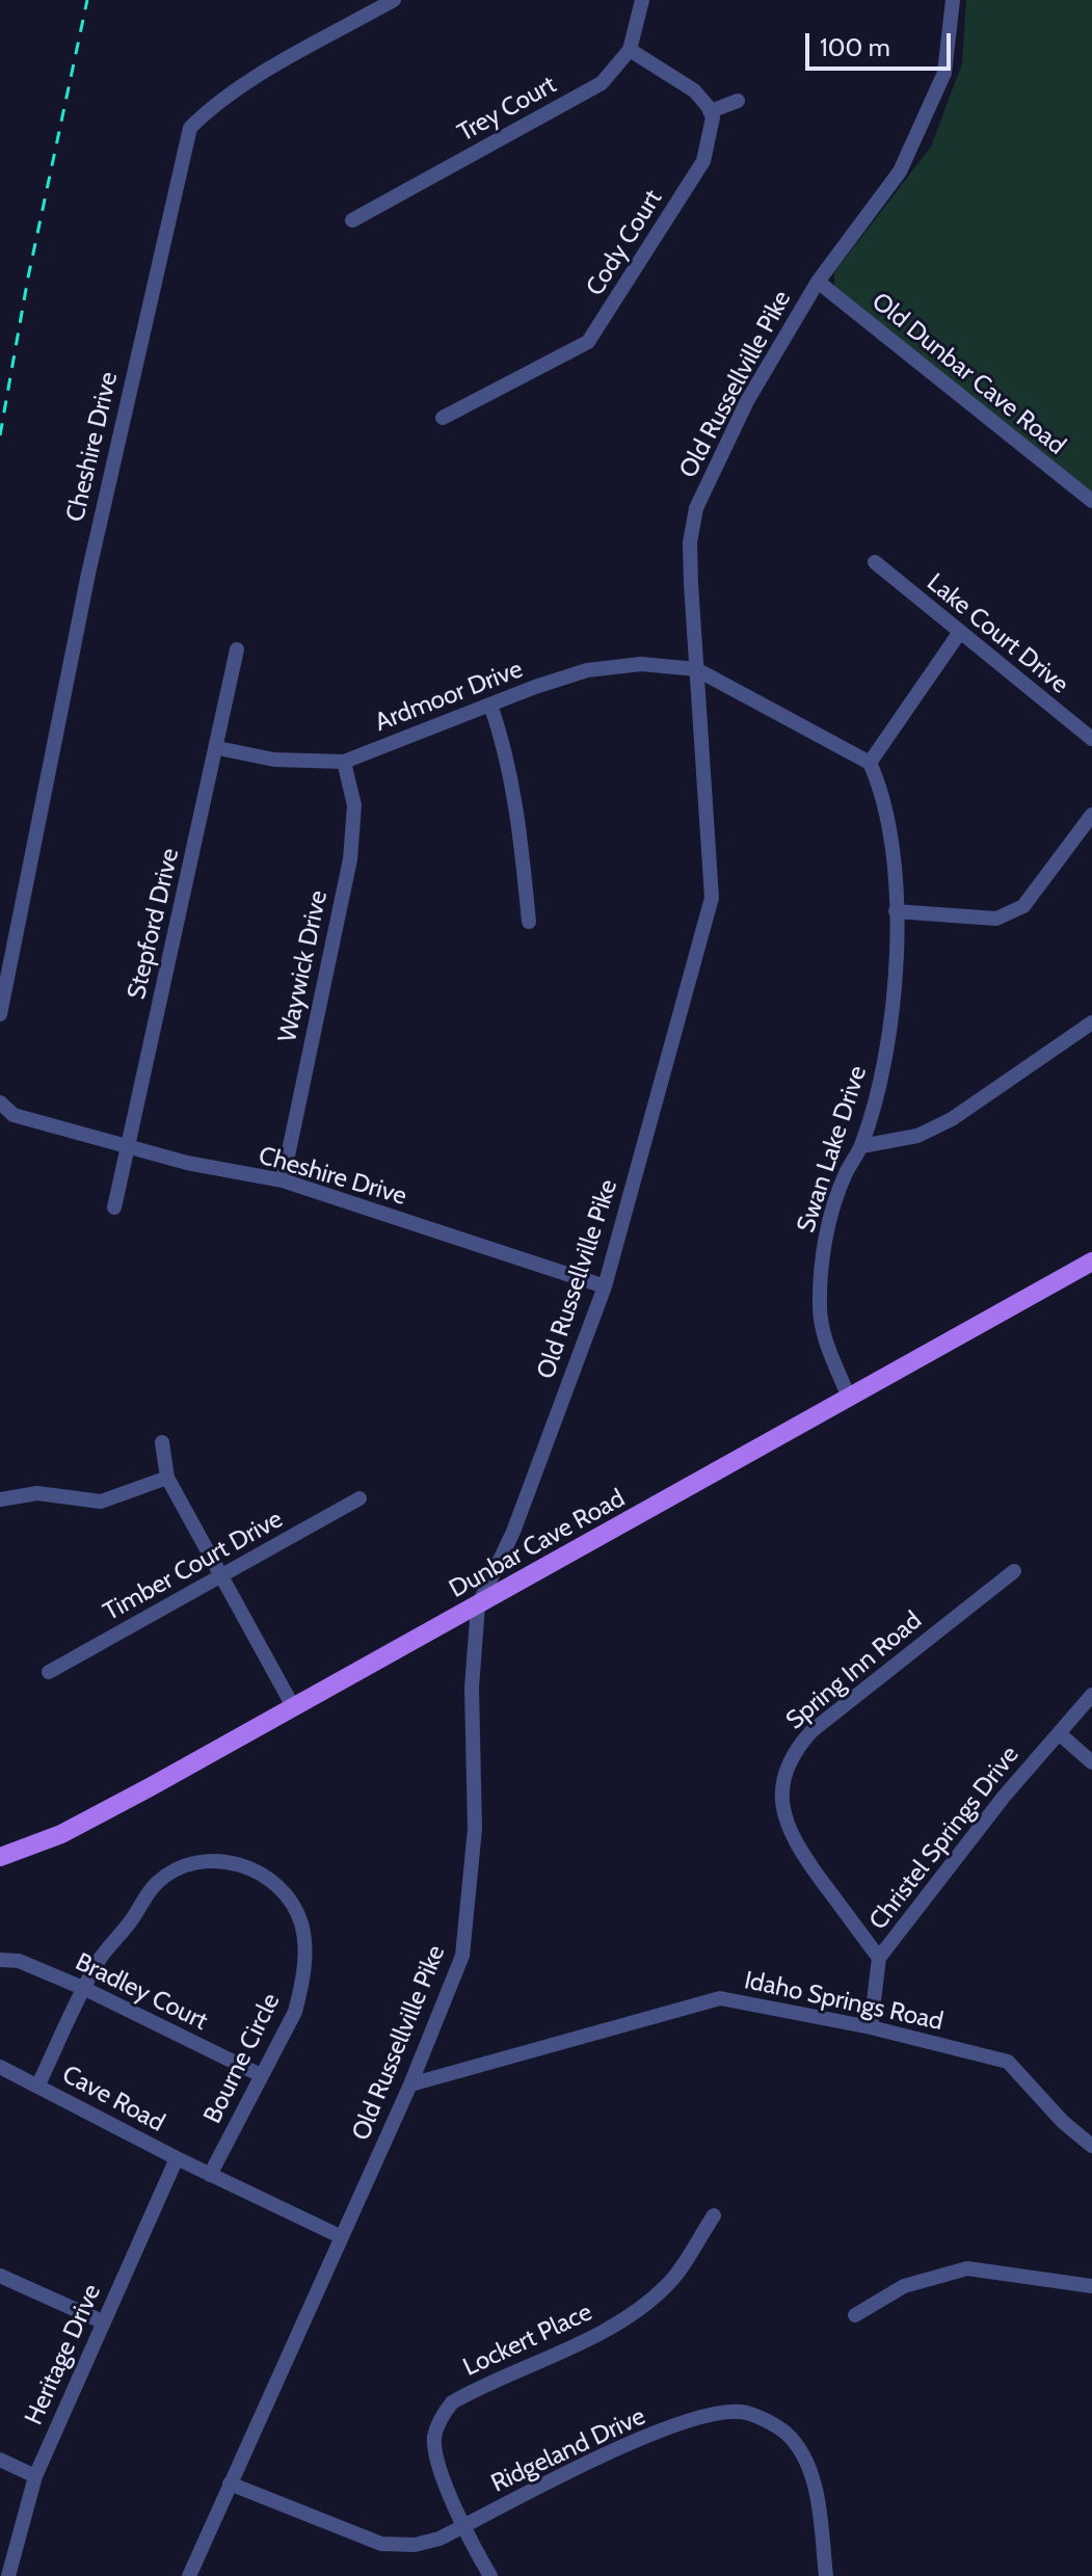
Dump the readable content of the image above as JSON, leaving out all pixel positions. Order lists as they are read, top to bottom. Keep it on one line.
{"streets":{"main road":["Dunbar Cave Road"],"street":["Trey Court","Cody Court","Old Dunbar Cave Road","Old Russellville Pike","Cheshire Drive","Lake Court Drive","Ardmoor Drive","Stepford Drive","Waywick Drive","Swan Lake Drive","Timber Court Drive","Spring Inn Road","Christel Springs Drive","Bradley Court","Idaho Springs Road","Bourne Circle","Cave Road","Lockert Place","Heritage Drive","Ridgeland Drive"]},"crossings":[["Old Dunbar Cave Road","Old Russellville Pike"],["Old Russellville Pike","Cheshire Drive"],["Old Russellville Pike","Ardmoor Drive"],["Old Russellville Pike","Dunbar Cave Road"],["Old Russellville Pike","Idaho Springs Road"],["Old Russellville Pike","Cave Road"],["Old Russellville Pike","Ridgeland Drive"],["Cheshire Drive","Stepford Drive"],["Cheshire Drive","Waywick Drive"],["Ardmoor Drive","Stepford Drive"],["Ardmoor Drive","Waywick Drive"],["Swan Lake Drive","Dunbar Cave Road"],["Spring Inn Road","Christel Springs Drive"],["Christel Springs Drive","Idaho Springs Road"],["Bradley Court","Bourne Circle"],["Bourne Circle","Cave Road"],["Cave Road","Heritage Drive"],["Lockert Place","Ridgeland Drive"]],"scale_bar":"100 m"}
